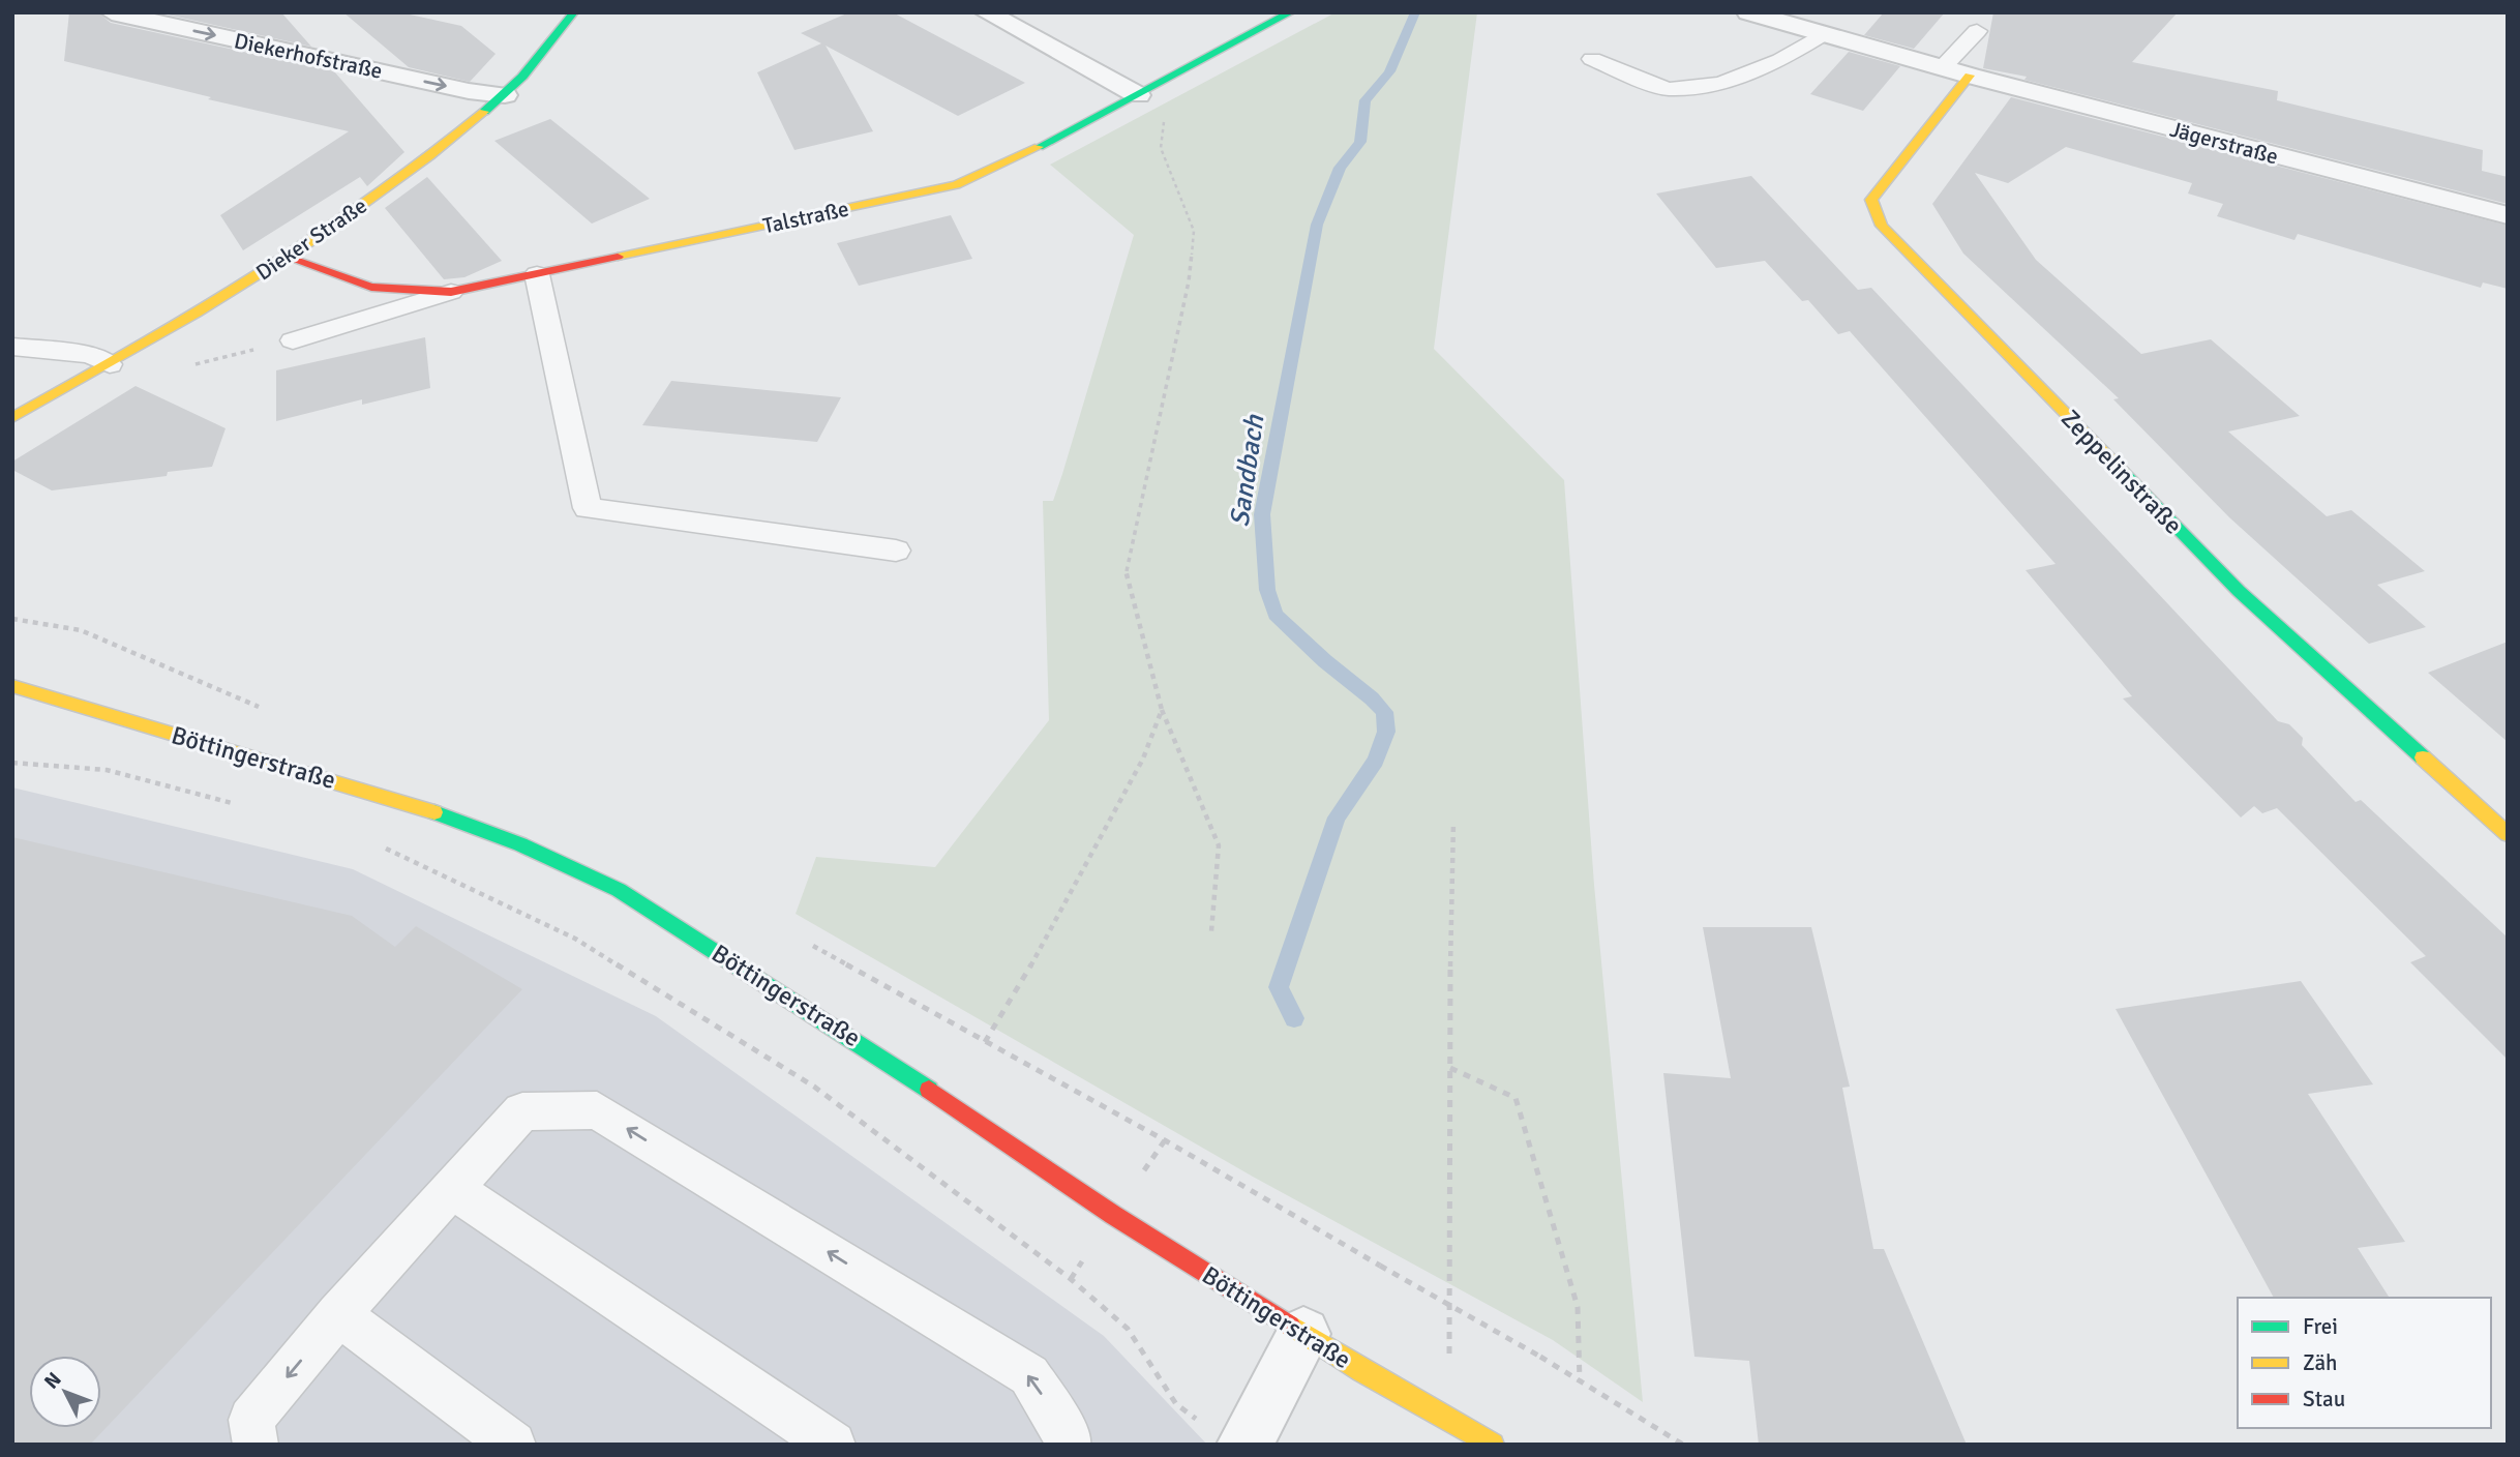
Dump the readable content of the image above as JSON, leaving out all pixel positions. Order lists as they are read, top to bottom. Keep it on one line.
{"streets":{"street":["Diekerhofstraße","Jägerstraße","Talstraße","Dieker Straße","Zeppelinstraße","Böttingerstraße"]},"crossings":[["Diekerhofstraße","Dieker Straße"],["Jägerstraße","Zeppelinstraße"],["Talstraße","Dieker Straße"]],"one_way":["Diekerhofstraße"],"water":["Sandbach"],"legend":["Frei","Zäh","Stau"],"north":"top left"}
